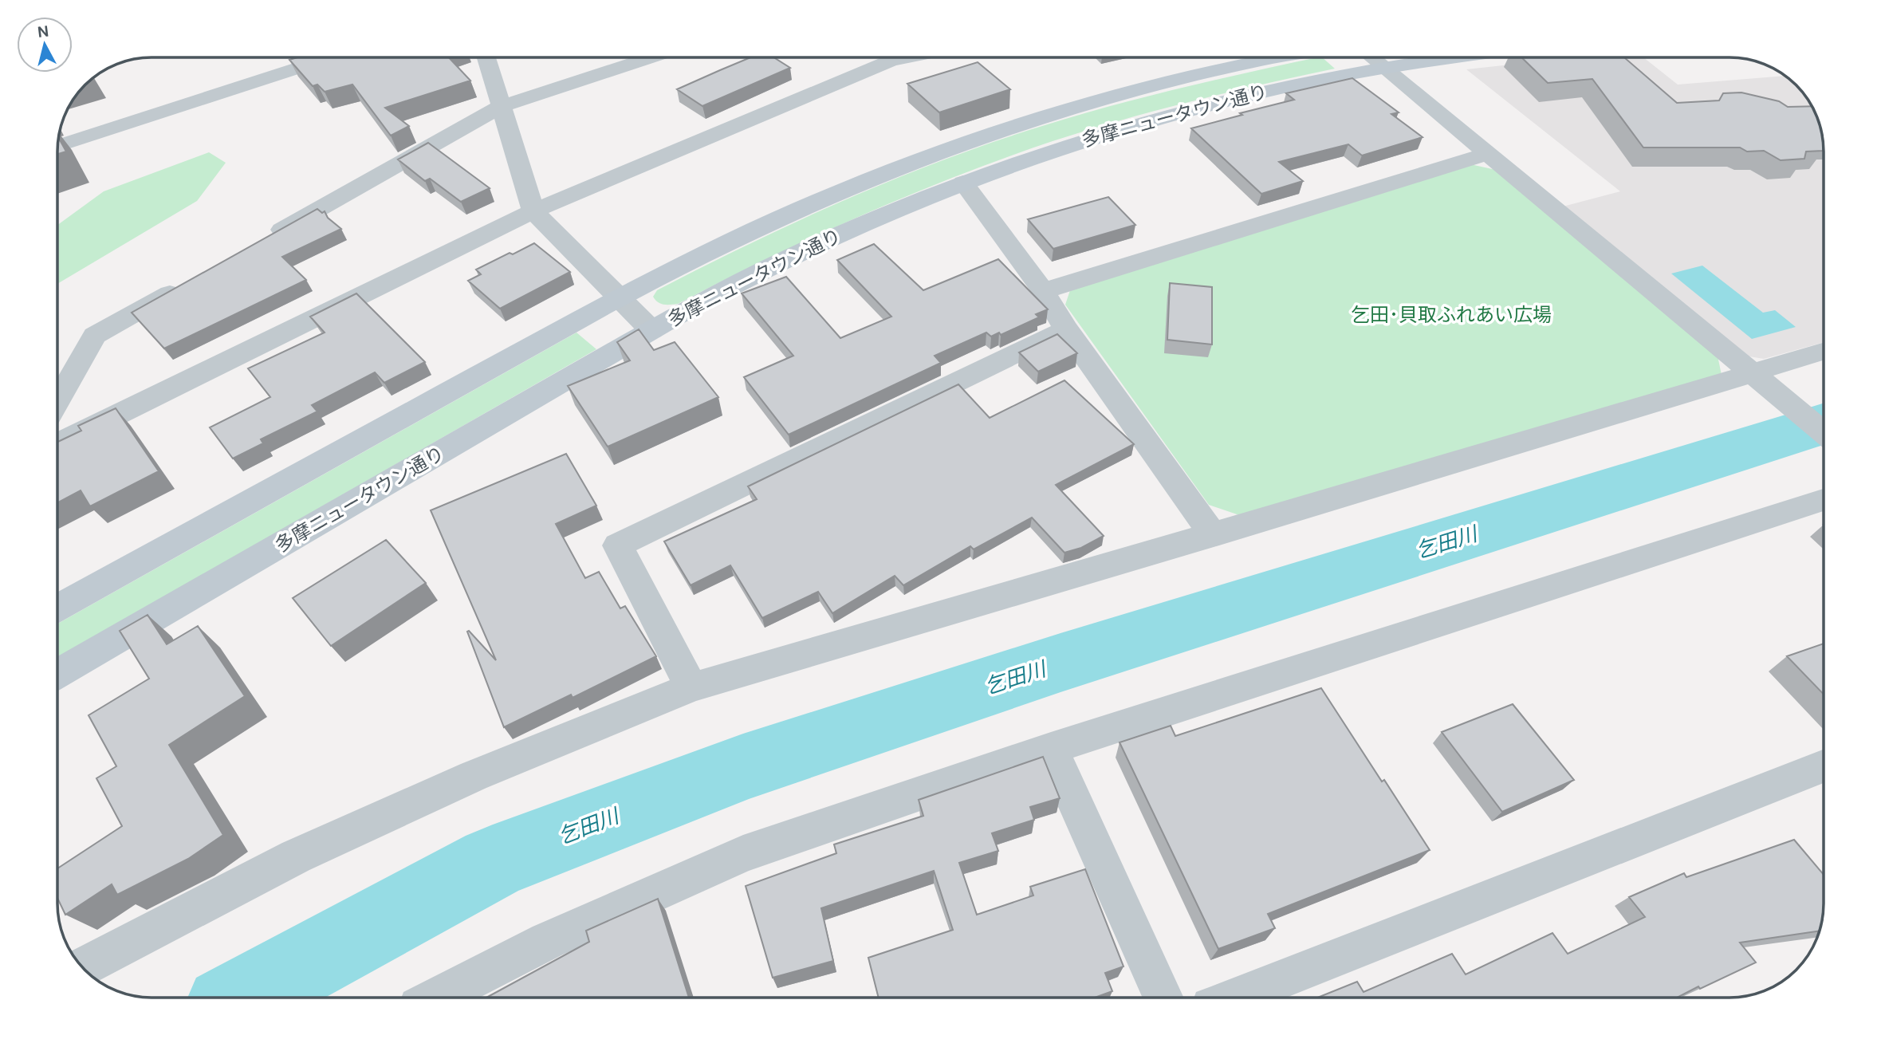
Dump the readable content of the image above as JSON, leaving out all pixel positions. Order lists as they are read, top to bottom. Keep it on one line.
{"streets":{"main road":["多摩ニュータウン通り"]},"water":["乞田川"],"parks":["乞田･貝取ふれあい広場"],"north":"top"}
